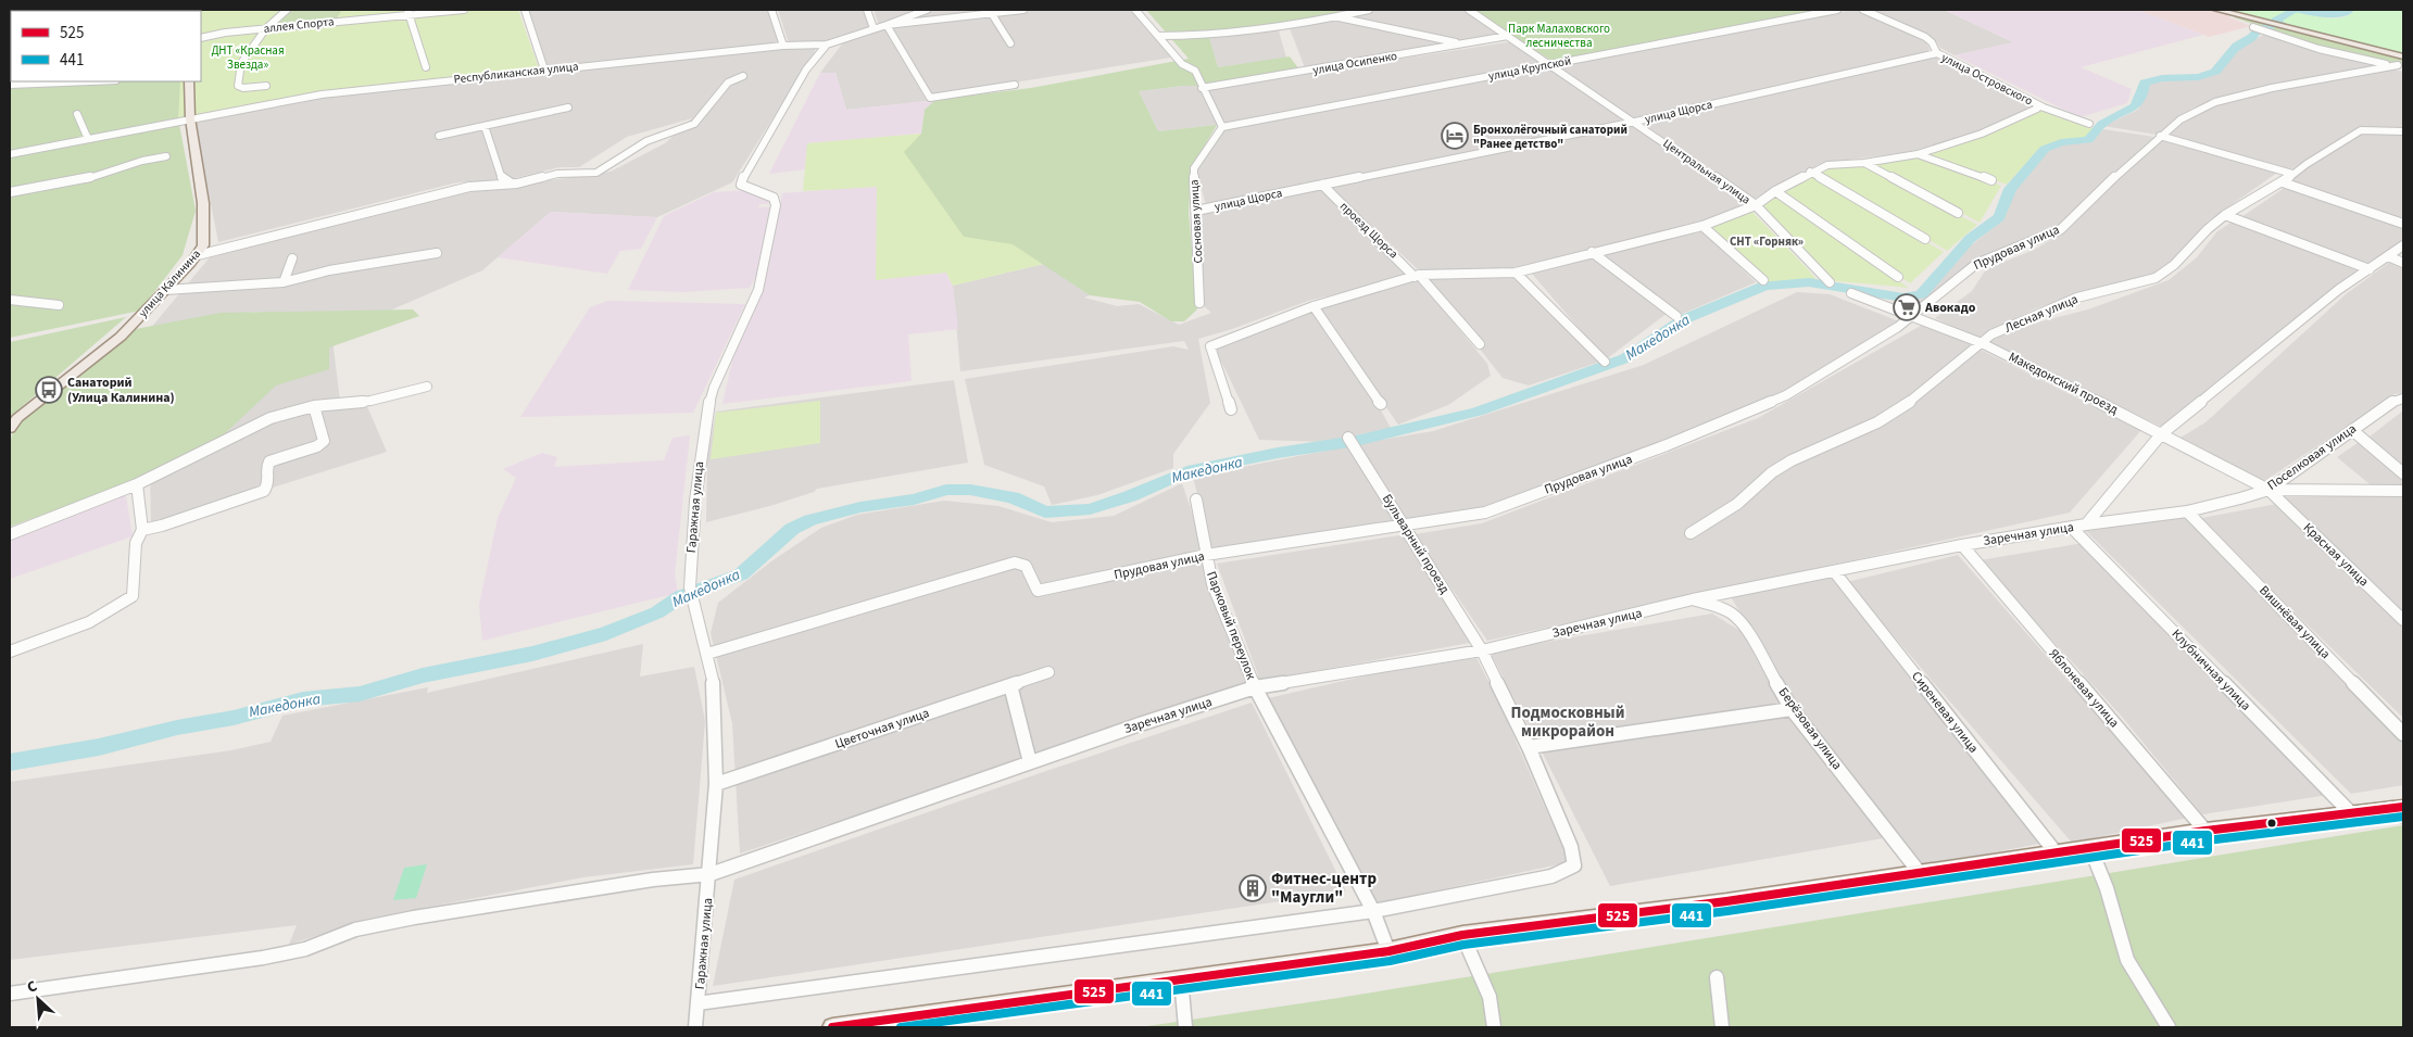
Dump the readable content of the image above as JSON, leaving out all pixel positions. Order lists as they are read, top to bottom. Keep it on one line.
{"streets":{"main road":["улица Калинина"],"street":["аллея Спорта","улица Осипенко","улица Крупской","Республиканская улица","улица Островского","улица Щорса","Центральная улица","Сосновая улица","проезд Щорса","Прудовая улица","Лесная улица","Македонский проезд","Поселковая улица","Гаражная улица","Заречная улица","Бульварный проезд","Красная улица","Вишнёвая улица","Парковый переулок","Клубничная улица","Яблоневая улица","Сиреневая улица","Цветочная улица","Берёзовая улица"]},"crossings":[["улица Осипенко","Центральная улица"],["улица Крупской","Центральная улица"],["улица Крупской","Сосновая улица"],["Республиканская улица","улица Калинина"],["Республиканская улица","Гаражная улица"],["улица Островского","улица Щорса"],["улица Щорса","Центральная улица"],["улица Щорса","Сосновая улица"],["улица Щорса","проезд Щорса"],["Прудовая улица","Македонский проезд"],["Прудовая улица","Гаражная улица"],["Прудовая улица","Бульварный проезд"],["Прудовая улица","Парковый переулок"],["Лесная улица","Македонский проезд"],["Македонский проезд","Поселковая улица"],["Македонский проезд","Заречная улица"],["Македонский проезд","Красная улица"],["Поселковая улица","Заречная улица"],["Поселковая улица","Красная улица"],["Поселковая улица","Вишнёвая улица"],["Гаражная улица","Заречная улица"],["Гаражная улица","Цветочная улица"],["Заречная улица","Бульварный проезд"],["Заречная улица","Парковый переулок"],["Заречная улица","Клубничная улица"],["Заречная улица","Яблоневая улица"],["Заречная улица","Сиреневая улица"],["Заречная улица","Берёзовая улица"],["Бульварный проезд","Парковый переулок"]],"districts":["СНТ «Горняк»","Подмосковный микрорайон"],"water":["Македонка"],"parks":["Парк Малаховского лесничества","ДНТ «Красная Звезда»"],"places":{"hotel":["Бронхолёгочный санаторий \"Ранее детство\""],"supermarket":["Авокадо"],"bus stop":["Санаторий (Улица Калинина)"],"building":["Фитнес-центр \"Маугли\""]},"lines":["transit line 525","transit line 441"],"legend":["525","441"],"north":"top left"}
